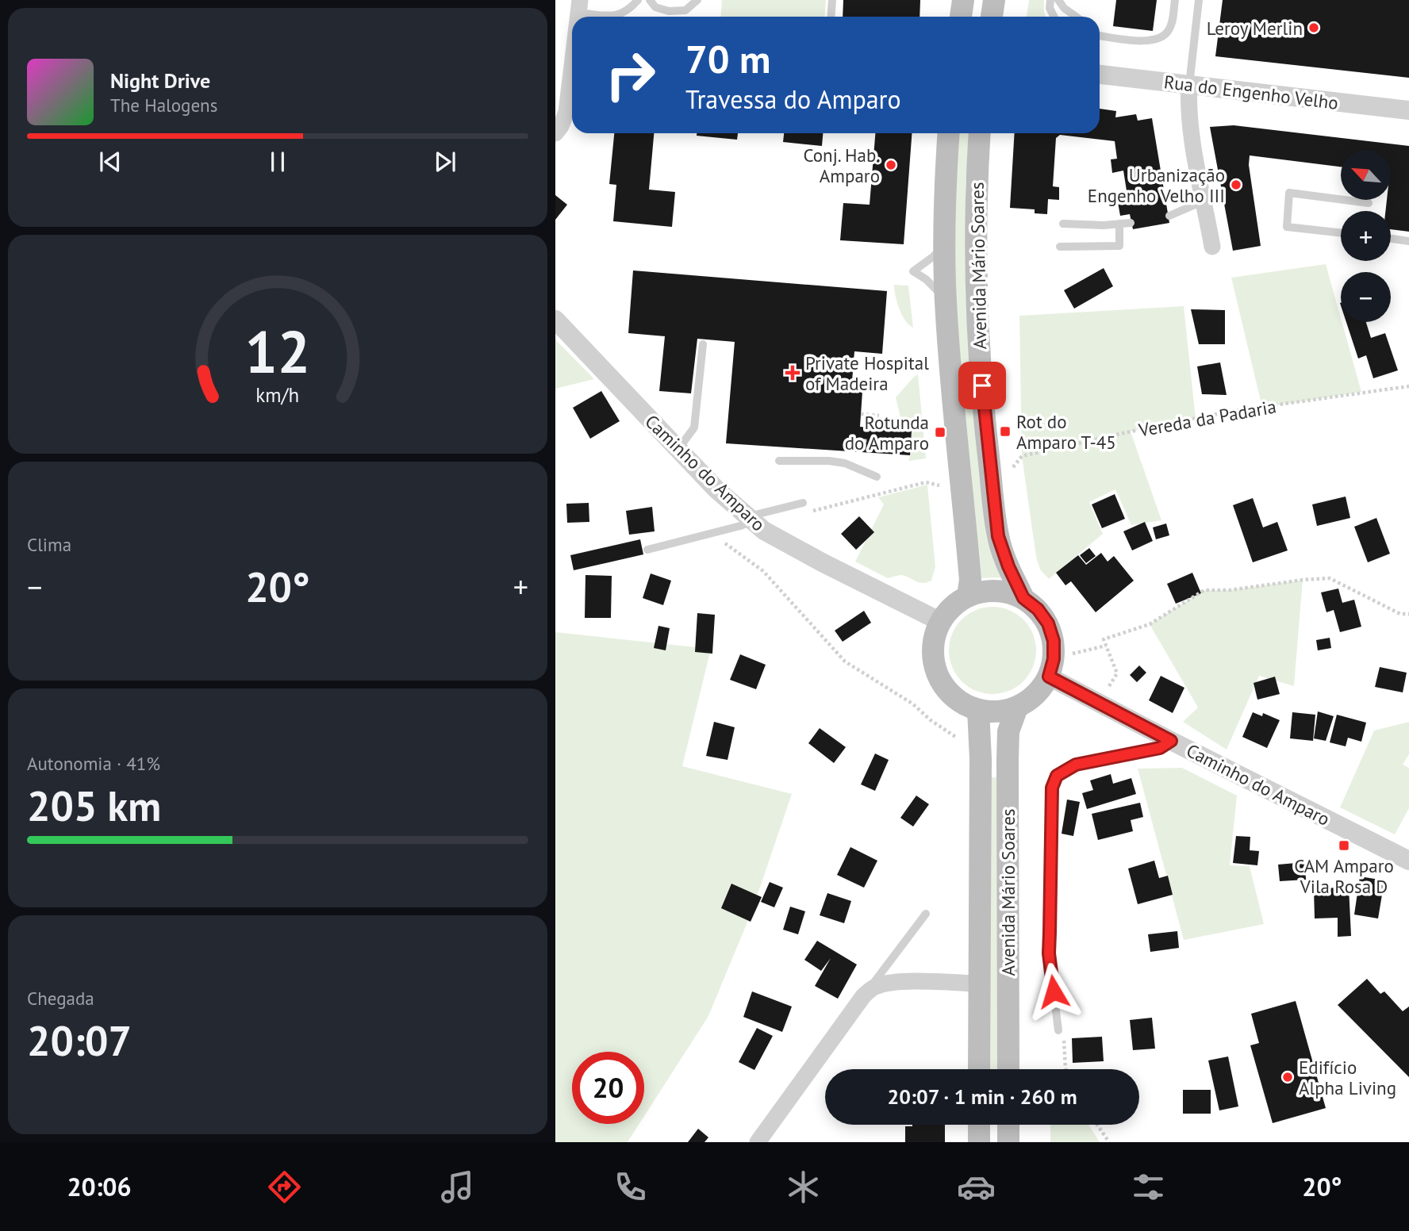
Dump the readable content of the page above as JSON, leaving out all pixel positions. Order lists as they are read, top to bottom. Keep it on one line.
{"streets":{"main road":["Avenida Mário Soares"],"street":["Rua do Engenho Velho","Caminho do Amparo"],"path":["Vereda da Padaria"]},"crossings":[["Avenida Mário Soares","Caminho do Amparo"]],"places":{"other":["Leroy Merlin","Conj. Hab. Amparo","Urbanização Engenho Velho III","Edifício Alpha Living"],"health":["Private Hospital of Madeira"],"transit":["Rot do Amparo T-45","Rotunda do Amparo","CAM Amparo Vila Rosa D"]},"north":"top left","page":{"turn":["70 m","Travessa do Amparo"],"song":["Night Drive","The Halogens"],"map_buttons":["+","−"],"tile":["Clima",["Autonomia · 41%","205 km"],["Chegada","20:07"]],"heat":["−","20°","+"],"limit":"20","trip":"20:07 · 1 min · 260 m","tabs":["20:06","20°"],"gauge":["12","km/h"]}}
